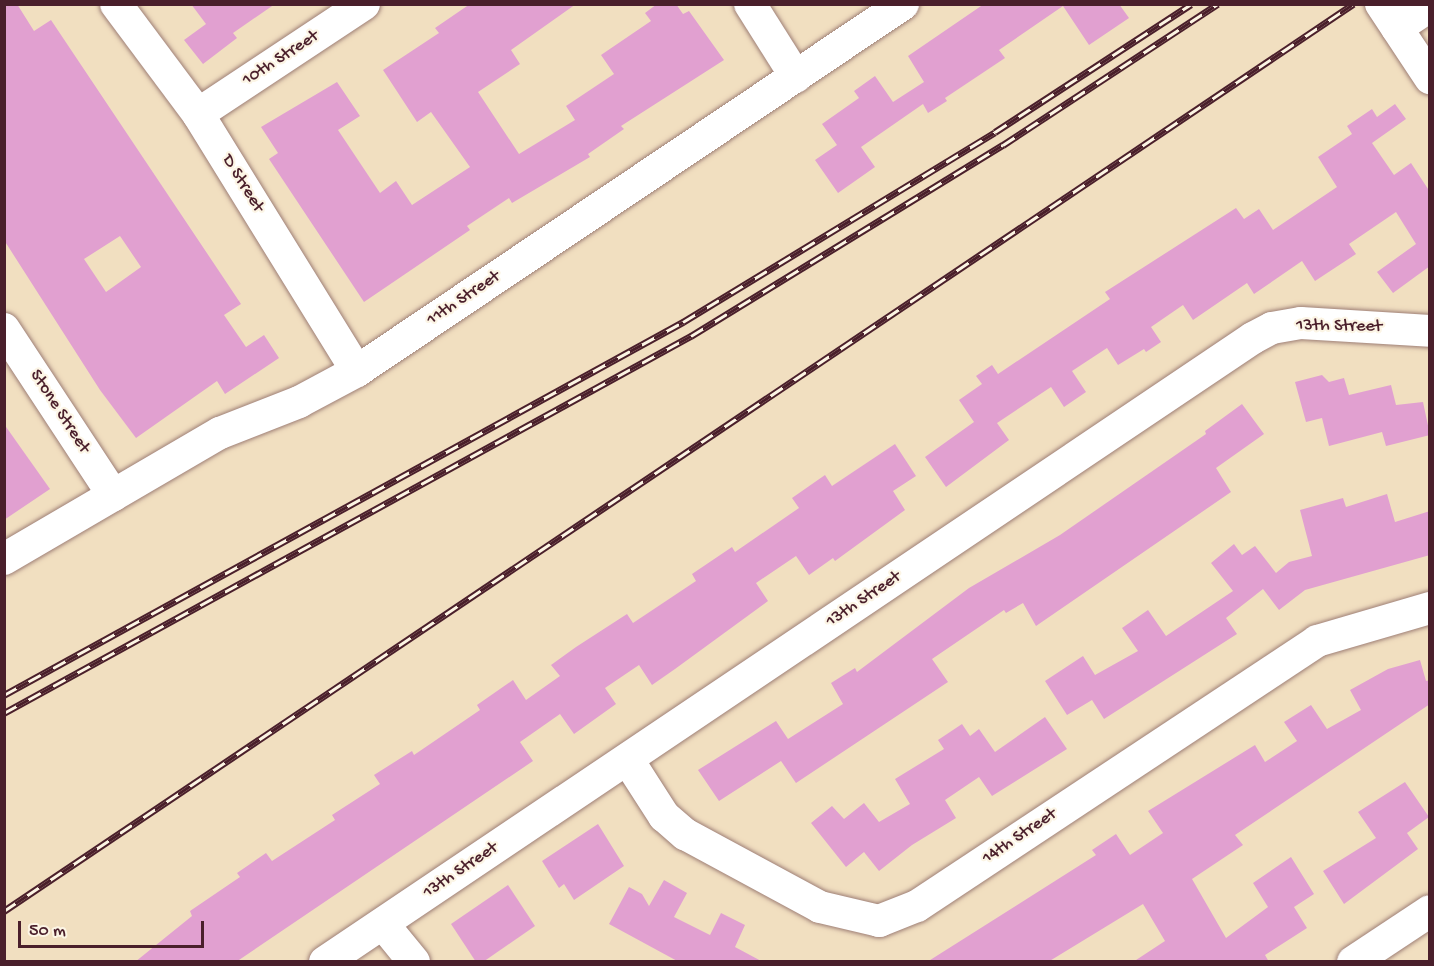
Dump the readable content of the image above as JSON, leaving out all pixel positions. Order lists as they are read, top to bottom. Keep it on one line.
{"streets":{"street":["10th Street","D Street","11th Street","13th Street","Stone Street","14th Street"]},"crossings":[["10th Street","D Street"],["D Street","11th Street"],["11th Street","Stone Street"],["13th Street","14th Street"]],"scale_bar":"50 m"}
